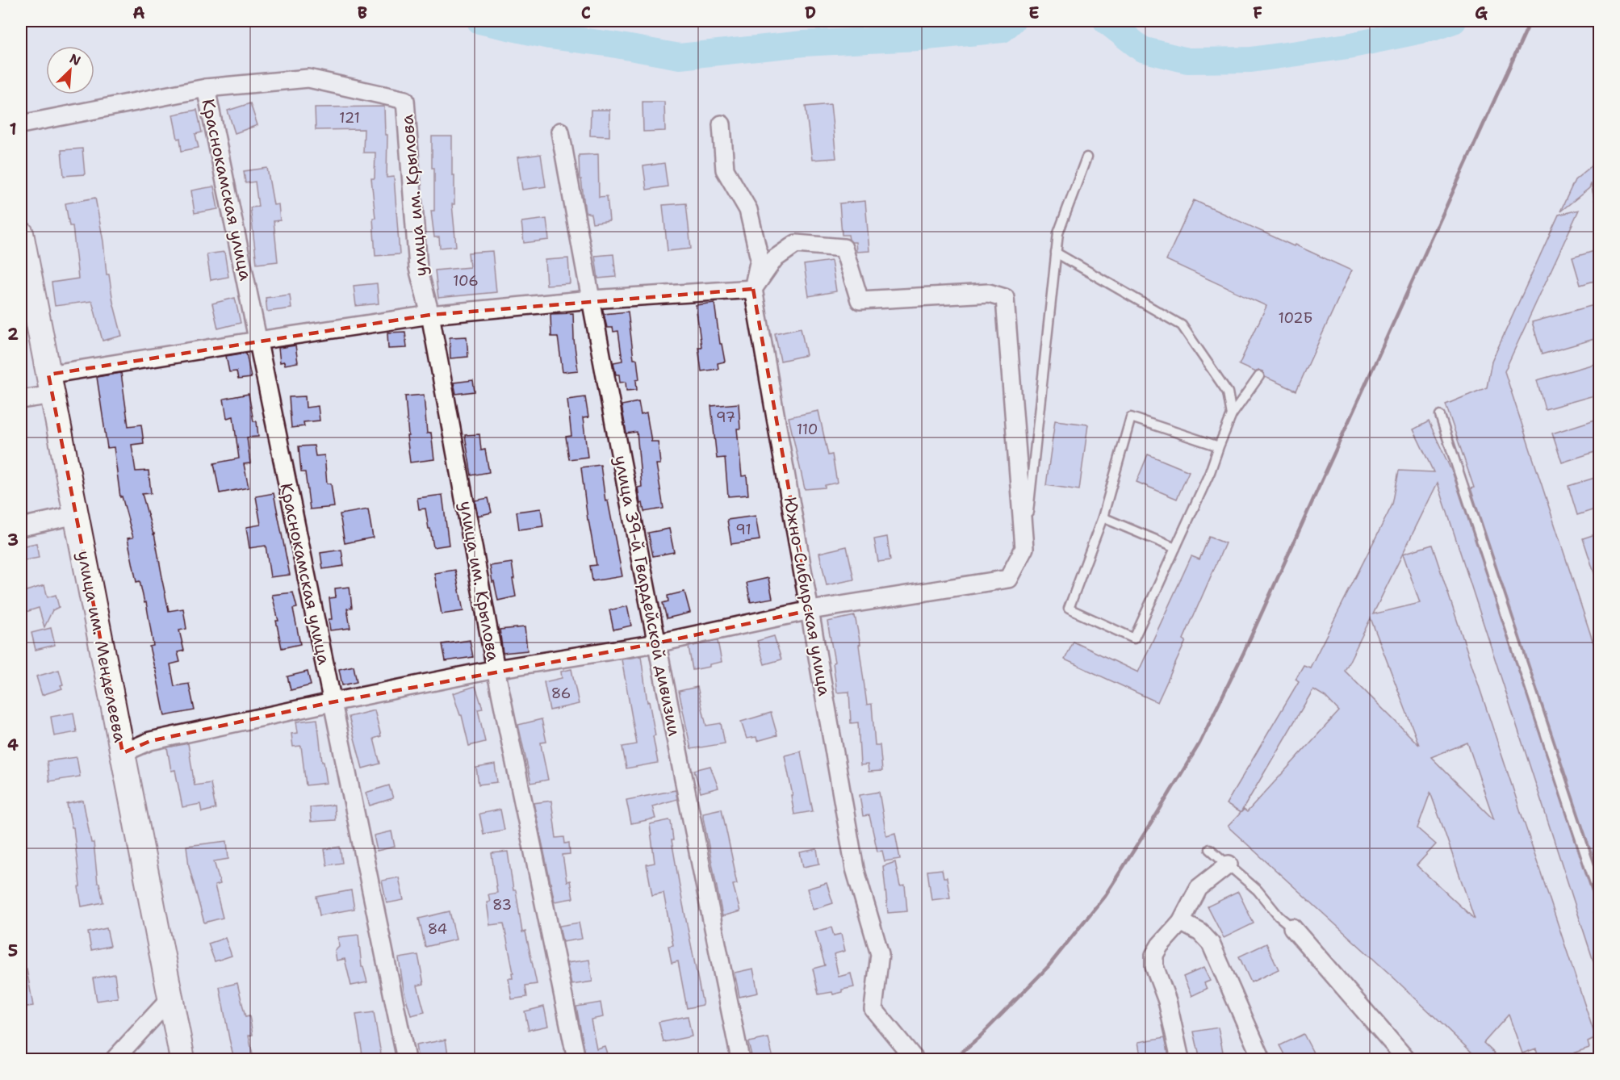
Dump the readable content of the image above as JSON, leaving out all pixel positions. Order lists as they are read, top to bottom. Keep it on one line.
{"streets":{"main road":["улица им. Менделеева"],"street":["Краснокамская улица","улица им. Крылова","улица 39-й Гвардейской дивизии","Южно-Сибирская улица"]},"crossings":[["Краснокамская улица","улица им. Крылова"]],"house_numbers":["121","106","102Б","97","110","91","86","83","84"],"north":"top right","grid":{"columns":["A","B","C","D","E","F","G"],"rows":["1","2","3","4","5"]}}
